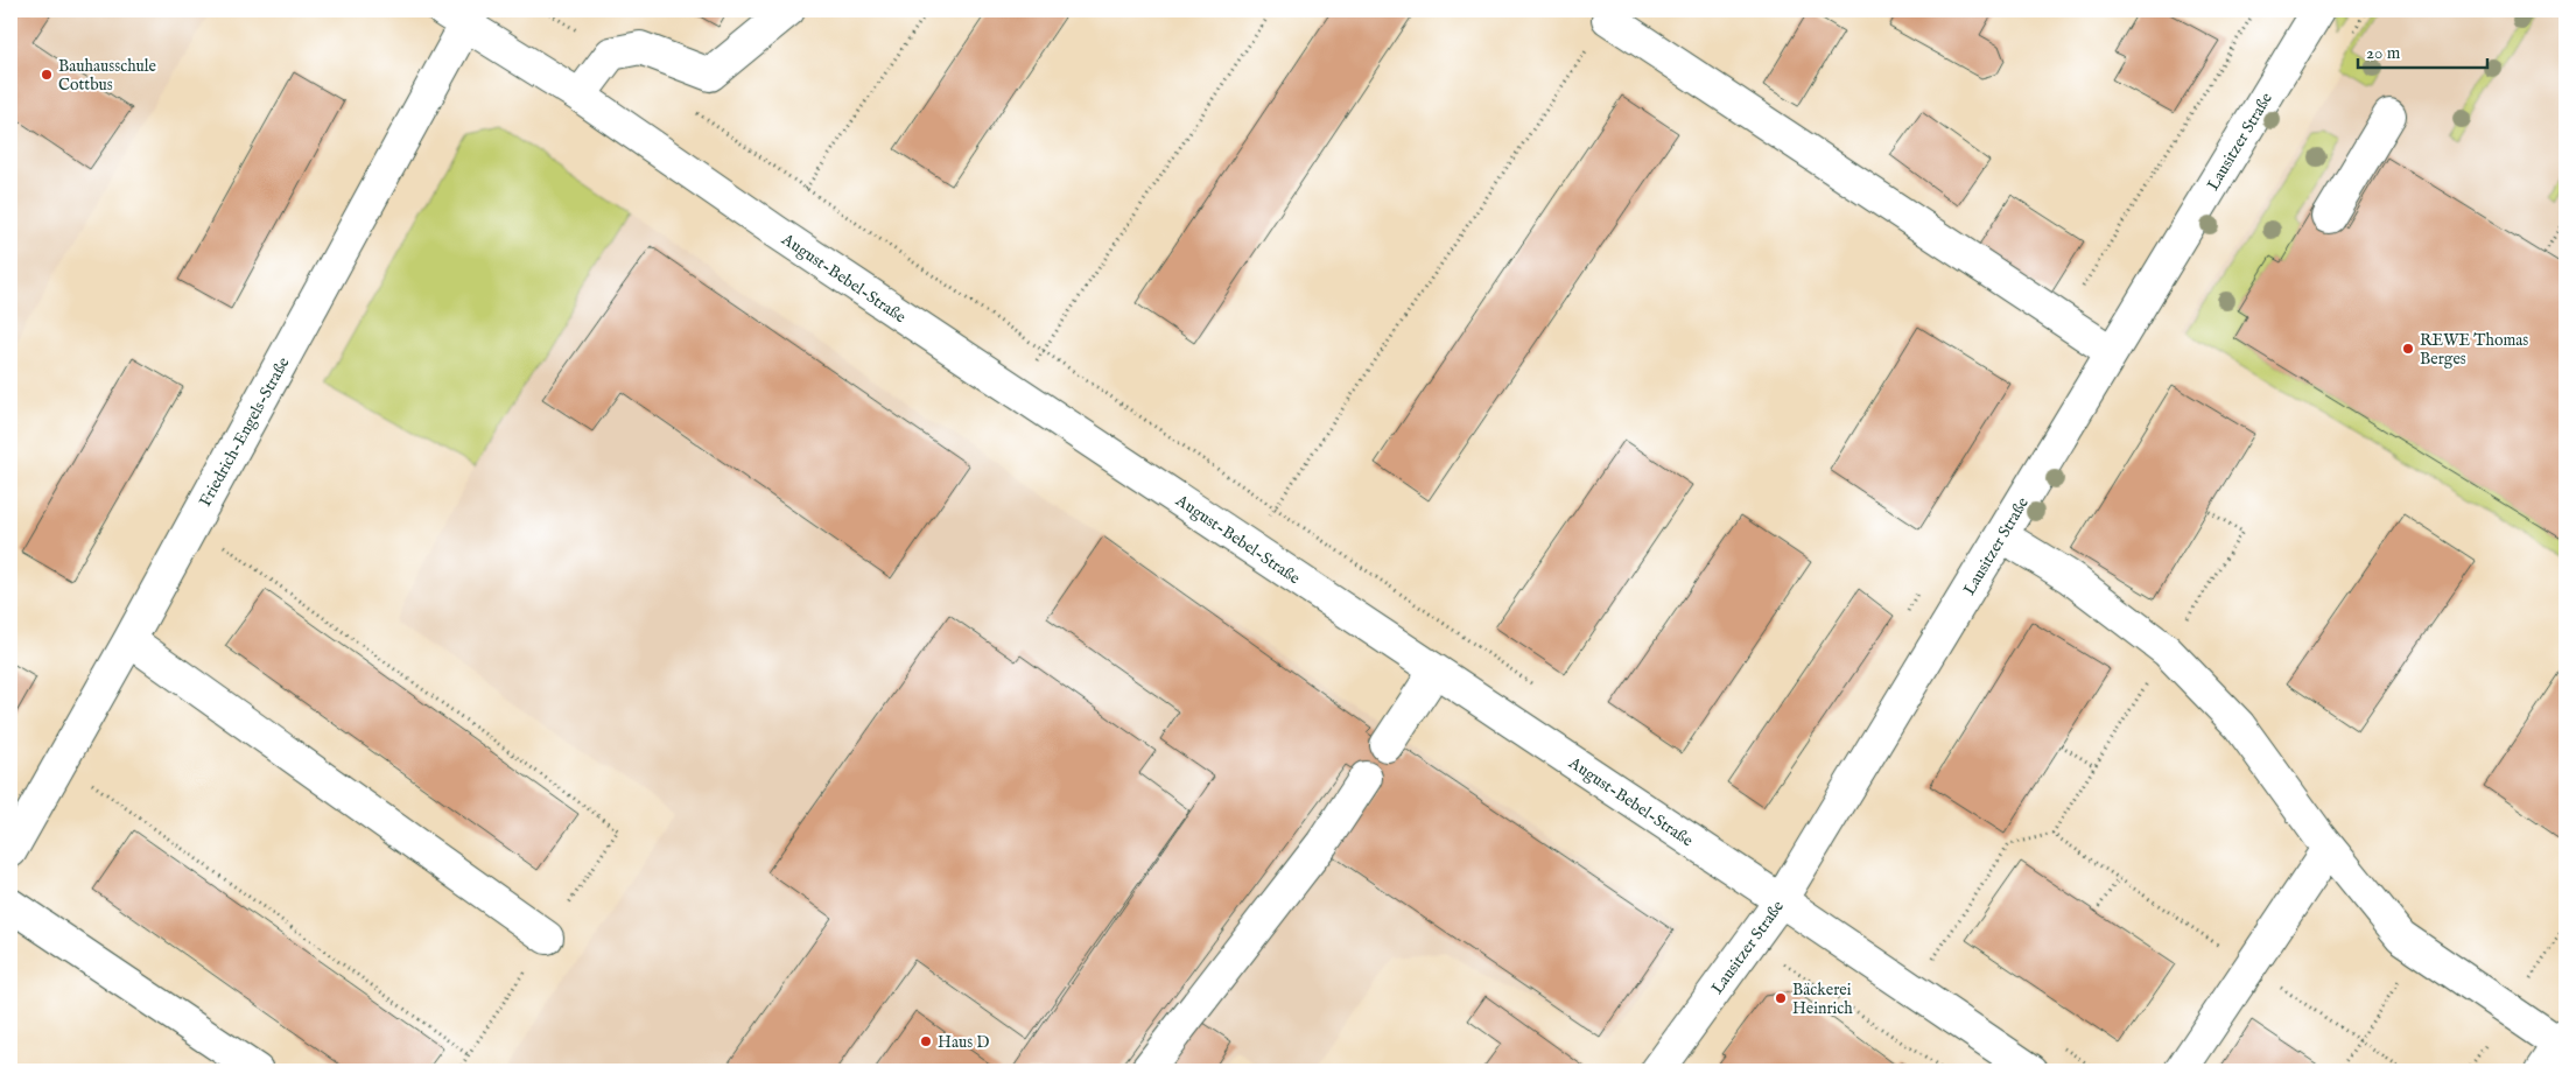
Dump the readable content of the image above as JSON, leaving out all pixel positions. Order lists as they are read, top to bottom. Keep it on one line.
{"streets":{"street":["Lausitzer Straße","August-Bebel-Straße","Friedrich-Engels-Straße"]},"crossings":[["Lausitzer Straße","August-Bebel-Straße"],["August-Bebel-Straße","Friedrich-Engels-Straße"]],"places":["Bauhausschule Cottbus","REWE Thomas Berges","Bäckerei Heinrich","Haus D"],"scale_bar":"20 m"}
